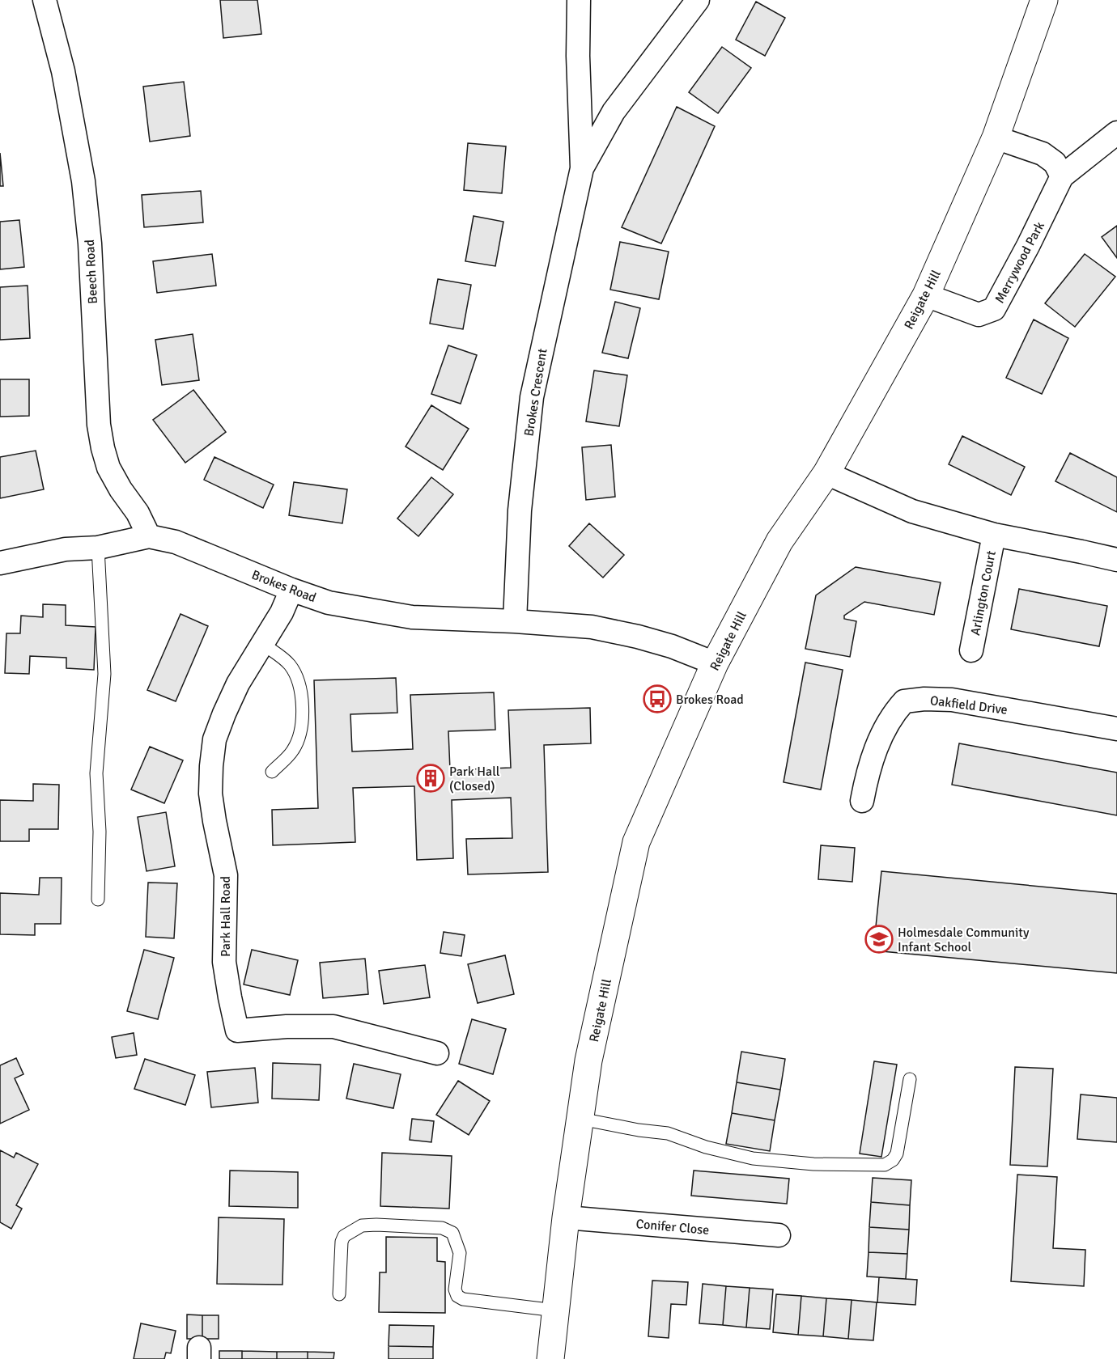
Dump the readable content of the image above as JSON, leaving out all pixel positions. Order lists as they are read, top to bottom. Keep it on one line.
{"streets":{"main road":["Reigate Hill"],"street":["Merrywood Park","Beech Road","Brokes Crescent","Brokes Road","Arlington Court","Oakfield Drive","Park Hall Road","Conifer Close"]},"crossings":[["Merrywood Park","Reigate Hill"],["Beech Road","Brokes Road"],["Reigate Hill","Brokes Road"],["Reigate Hill","Conifer Close"],["Brokes Crescent","Brokes Road"],["Brokes Road","Park Hall Road"]],"places":{"bus stop":["Brokes Road"],"building":["Park Hall (Closed)"],"school or university":["Holmesdale Community Infant School"]}}
